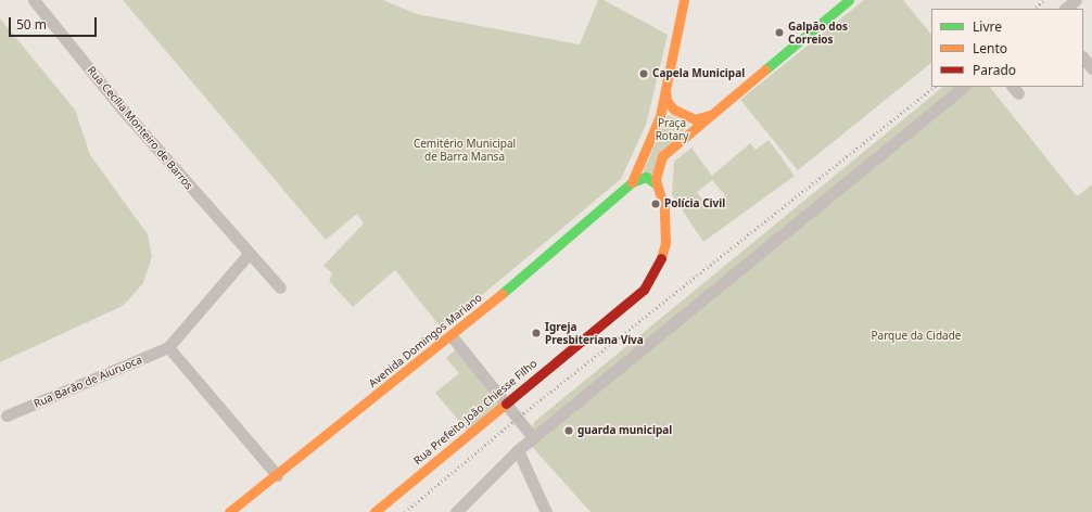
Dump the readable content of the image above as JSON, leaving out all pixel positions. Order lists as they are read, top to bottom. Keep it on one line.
{"streets":{"main road":["Avenida Domingos Mariano","Rua Prefeito João Chiesse Filho"],"street":["Rua Cecília Monteiro de Barros","Rua Barão de Aiuruoca"]},"parks":["Praça Rotary","Cemitério Municipal de Barra Mansa","Parque da Cidade"],"places":["Galpão dos Correios","Capela Municipal","Polícia Civil","Igreja Presbiteriana Viva","guarda municipal"],"legend":["Livre","Lento","Parado"],"scale_bar":"50 m"}
